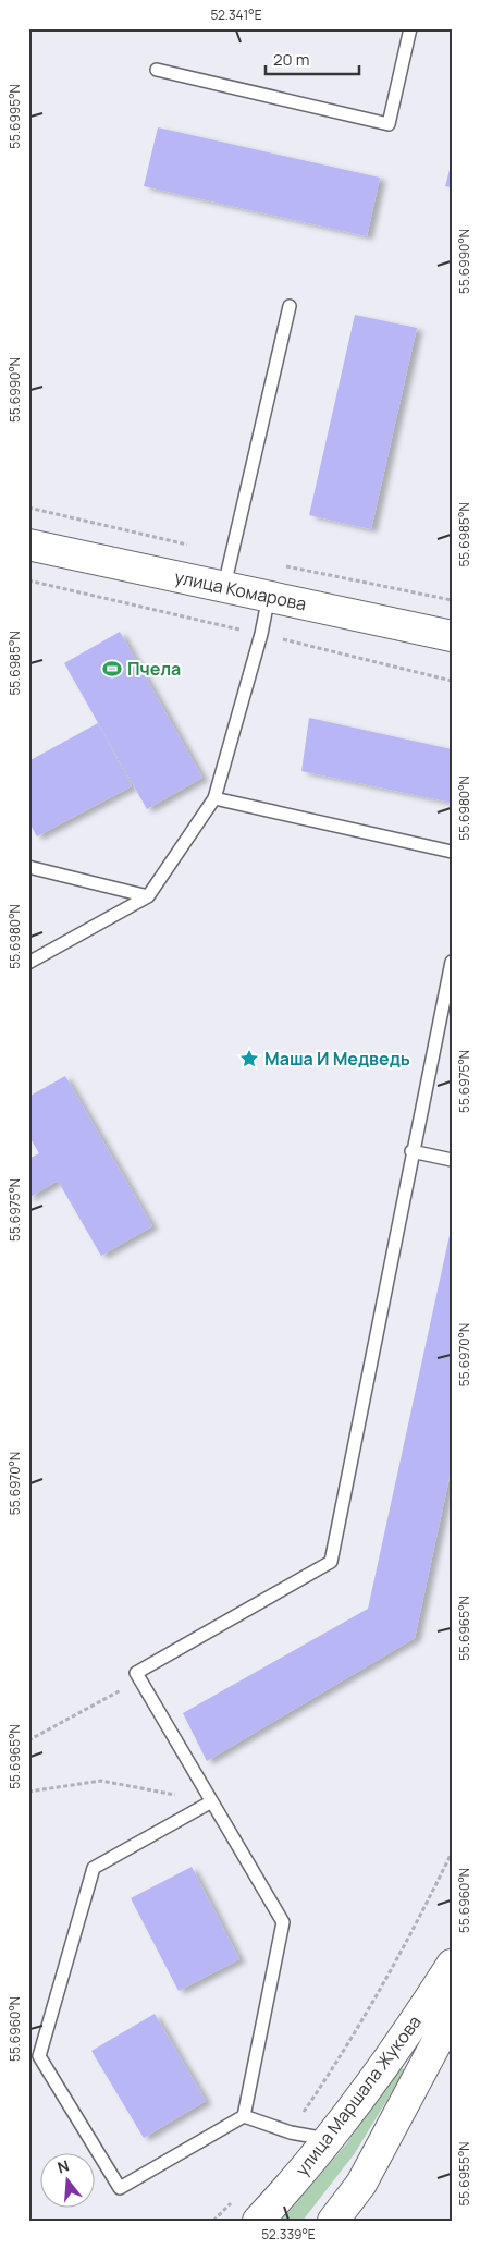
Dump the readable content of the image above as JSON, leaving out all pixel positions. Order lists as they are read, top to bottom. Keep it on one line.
{"streets":{"street":["улица Комарова","улица Маршала Жукова"]},"places":{"sports":["Пчела"],"place":["Маша И Медведь"]},"scale_bar":"20 m","north":"top","coordinates":["52.341°E","55.6995°N","55.6990°N","55.6985°N","55.6980°N","55.6975°N","55.6970°N","55.6965°N","55.6960°N","55.6955°N","52.339°E"]}
